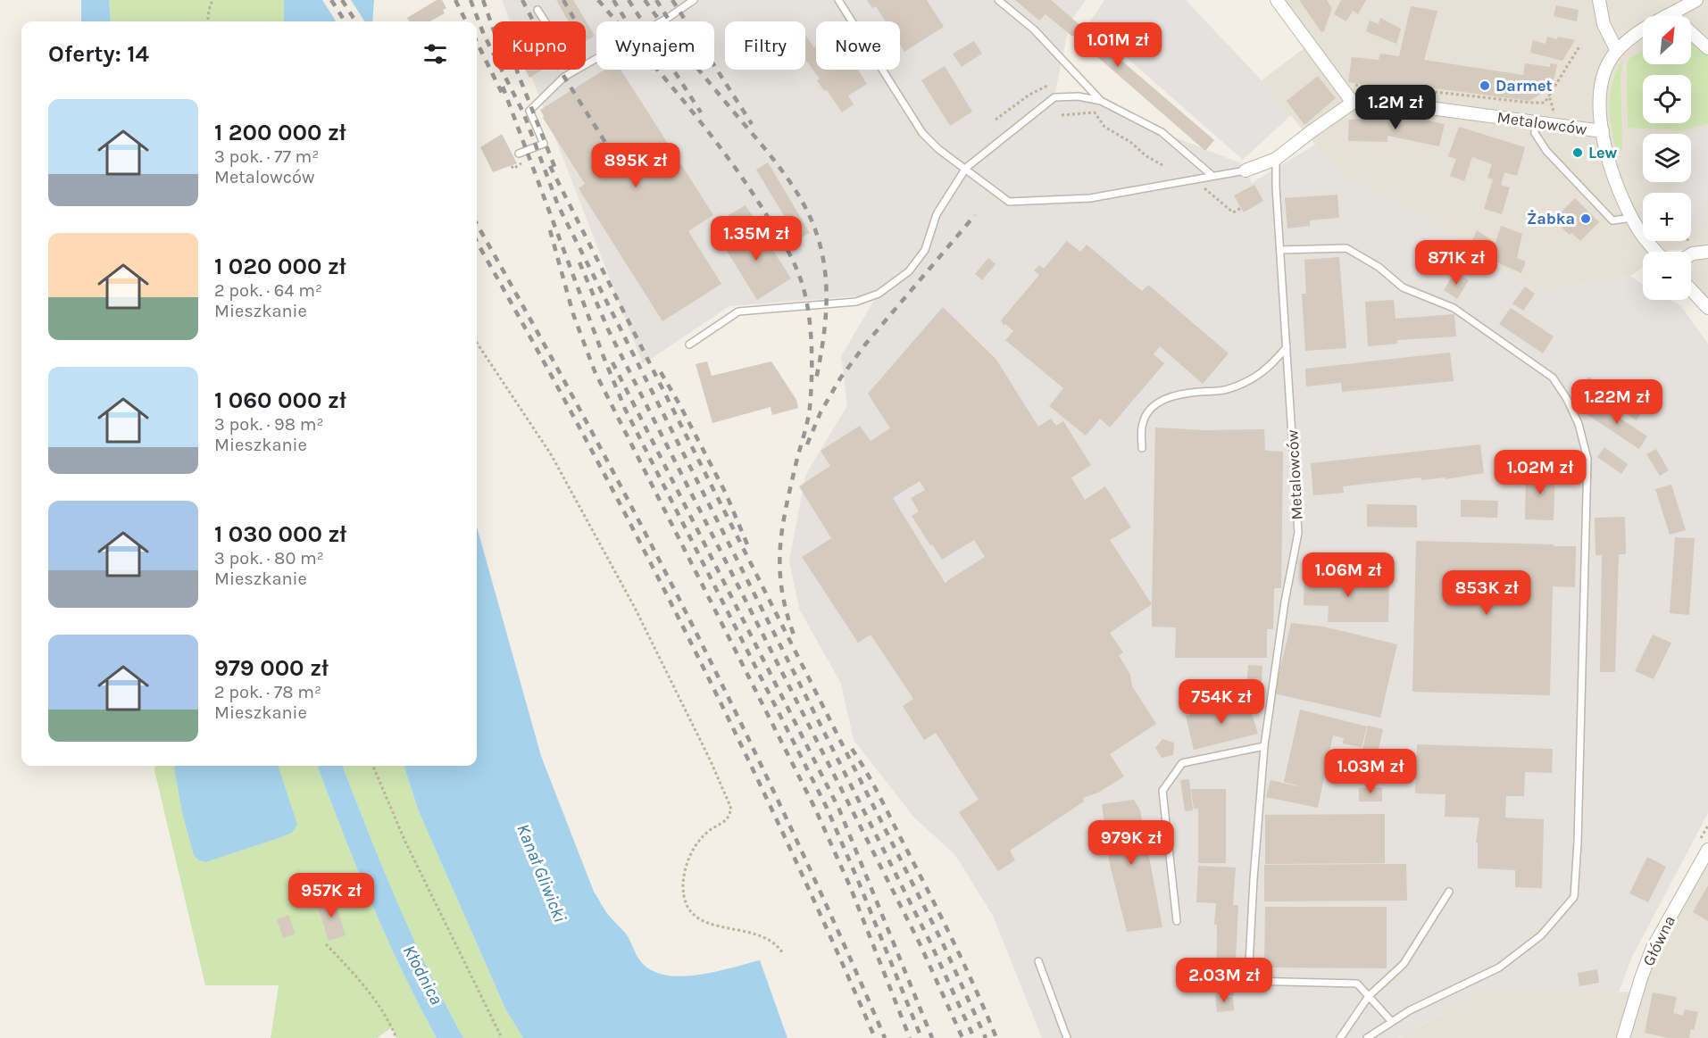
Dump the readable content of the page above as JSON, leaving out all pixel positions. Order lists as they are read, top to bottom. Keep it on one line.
{"streets":{"street":["Metalowców","Główna"]},"water":["Kanał Gliwicki","Kłodnica"],"places":["Darmet","Lew","Żabka"],"north":"top right","page":{"map_buttons":["+","−"],"chip":["Kupno","Wynajem","Filtry","Nowe"],"heading":"Oferty: 14","price":["1.01M zł","1.2M zł","895K zł","1.35M zł","871K zł","1.22M zł","1.02M zł","1.06M zł","853K zł","754K zł","1.03M zł","979K zł","957K zł","2.03M zł"],"list":[{"name":"1 200 000 zł","note":"3 pok. · 77 m² · Metalowców"},{"name":"1 020 000 zł","note":"2 pok. · 64 m² · Mieszkanie"},{"name":"1 060 000 zł","note":"3 pok. · 98 m² · Mieszkanie"},{"name":"1 030 000 zł","note":"3 pok. · 80 m² · Mieszkanie"},{"name":"979 000 zł","note":"2 pok. · 78 m² · Mieszkanie"}]}}
